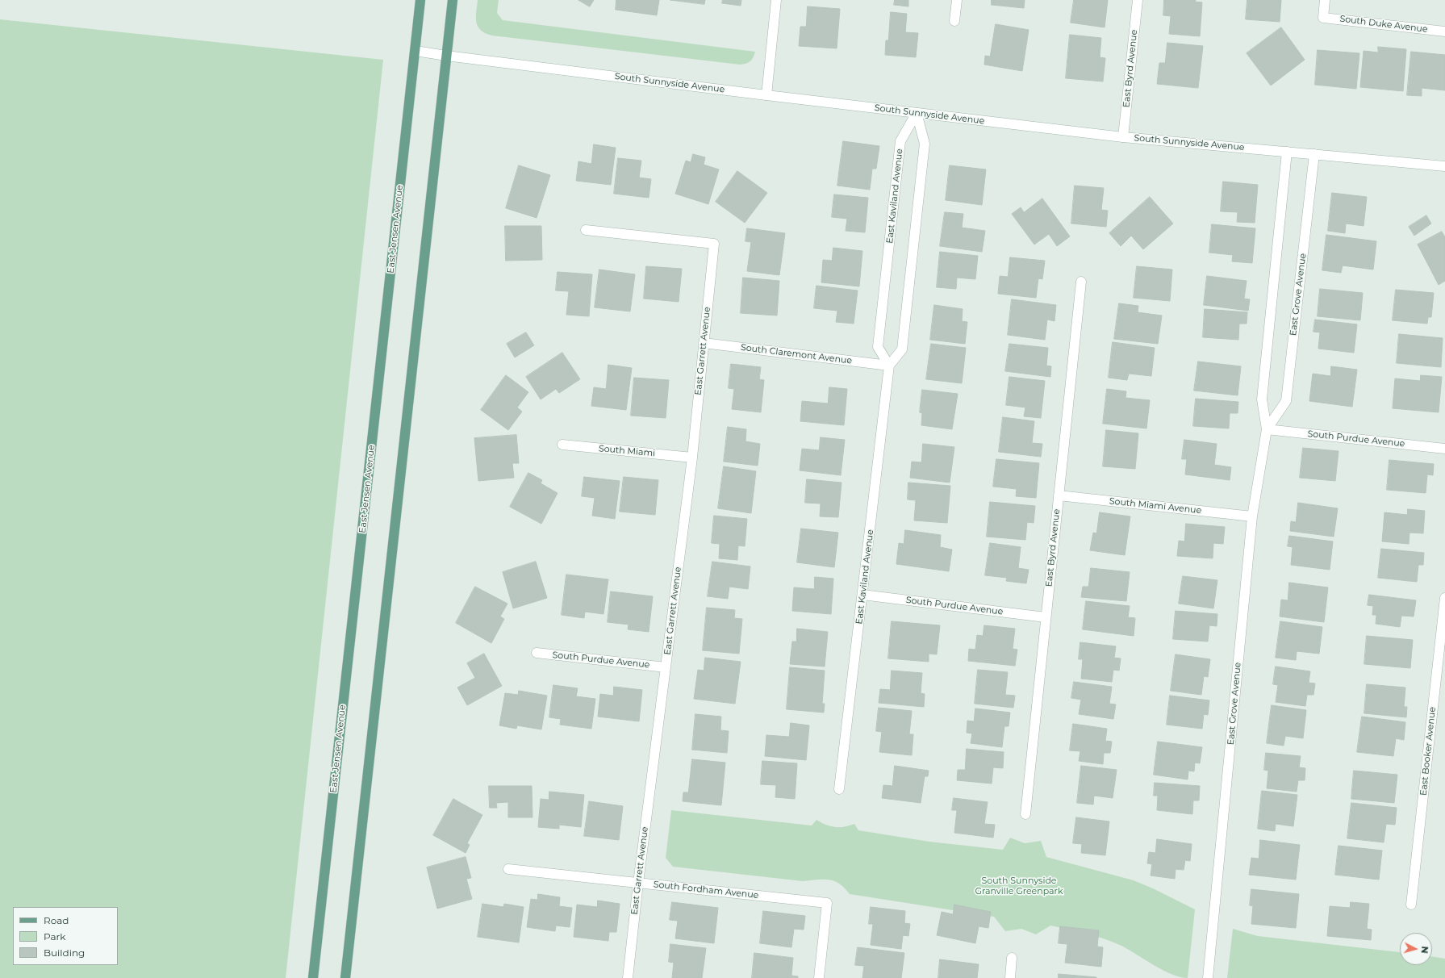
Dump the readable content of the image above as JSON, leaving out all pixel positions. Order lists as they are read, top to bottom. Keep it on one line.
{"streets":{"main road":["East Jensen Avenue"],"street":["South Duke Avenue","East Byrd Avenue","South Sunnyside Avenue","East Kaviland Avenue","East Grove Avenue","East Garrett Avenue","South Claremont Avenue","South Purdue Avenue","South Miami","South Miami Avenue","East Booker Avenue","South Fordham Avenue"]},"crossings":[["East Byrd Avenue","South Sunnyside Avenue"],["East Byrd Avenue","South Purdue Avenue"],["East Byrd Avenue","South Miami Avenue"],["South Sunnyside Avenue","East Kaviland Avenue"],["South Sunnyside Avenue","East Jensen Avenue"],["South Sunnyside Avenue","East Grove Avenue"],["East Kaviland Avenue","South Claremont Avenue"],["East Kaviland Avenue","South Purdue Avenue"],["East Grove Avenue","South Purdue Avenue"],["East Grove Avenue","South Miami Avenue"],["East Garrett Avenue","South Claremont Avenue"],["East Garrett Avenue","South Purdue Avenue"],["East Garrett Avenue","South Miami"],["East Garrett Avenue","South Fordham Avenue"]],"parks":["South Sunnyside Granville Greenpark"],"legend":["Road","Park","Building"],"north":"right"}
